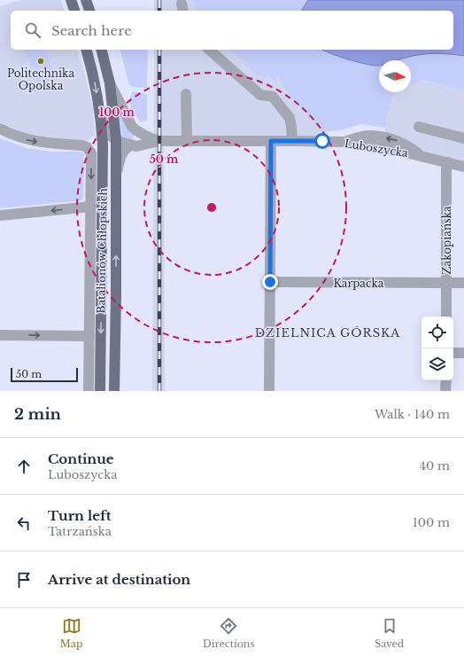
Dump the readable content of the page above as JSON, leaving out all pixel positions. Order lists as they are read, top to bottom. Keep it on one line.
{"streets":{"main road":["Batalionów Chłopskich"],"street":["Luboszycka","Zakopiańska","Karpacka"]},"crossings":[["Luboszycka","Zakopiańska"],["Zakopiańska","Karpacka"]],"districts":["DZIELNICA GÓRSKA"],"places":["Politechnika Opolska"],"scale_bar":"50 m","north":"right","page":{"search":"Search here","scale":"50 m","heading":["2 min","Walk · 140 m"],"list":[["Continue","Luboszycka","40 m"],["Turn left","Tatrzańska","100 m"],"Arrive at destination"],"nav":["Map","Directions","Saved"]},"rings":["100 m","50 m"]}
